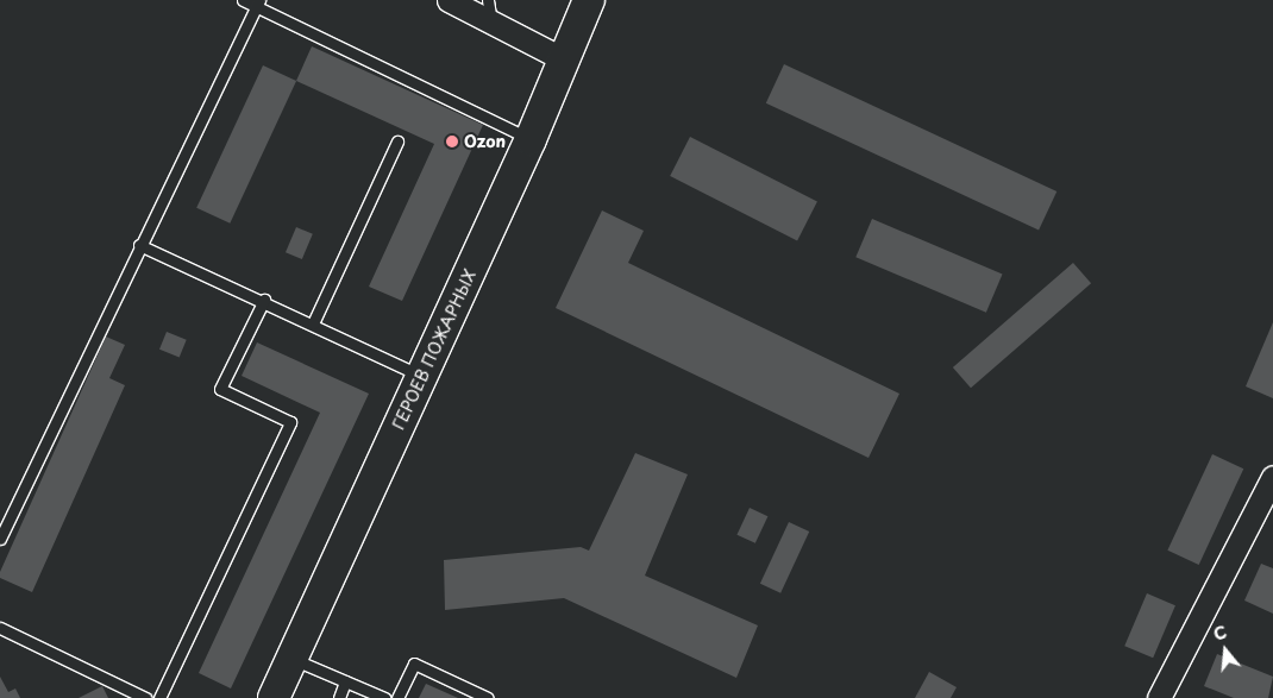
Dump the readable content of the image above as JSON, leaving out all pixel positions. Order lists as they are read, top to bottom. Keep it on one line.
{"streets":{"main road":["ГЕРОЕВ ПОЖАРНЫХ"]},"places":["Ozon"],"north":"top"}
